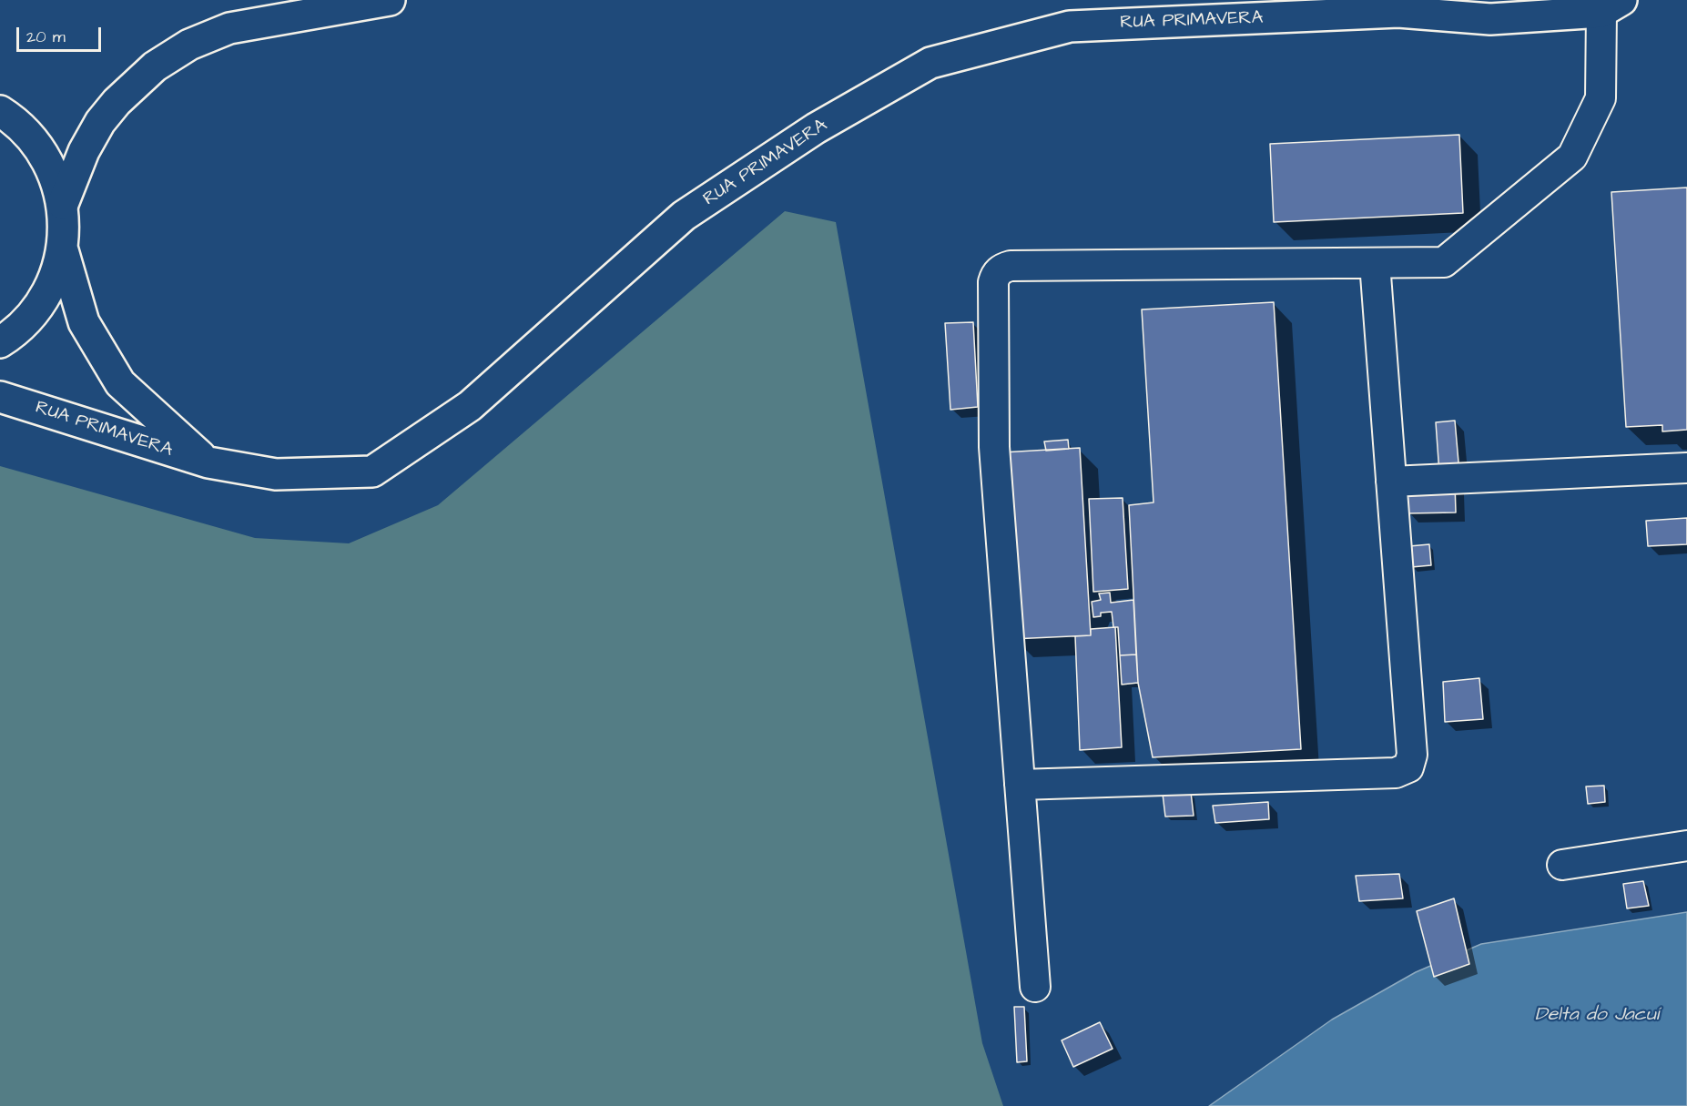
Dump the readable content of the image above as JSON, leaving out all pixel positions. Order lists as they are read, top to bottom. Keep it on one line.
{"streets":{"main road":["RUA PRIMAVERA"]},"water":["Delta do Jacuí"],"scale_bar":"20 m"}
